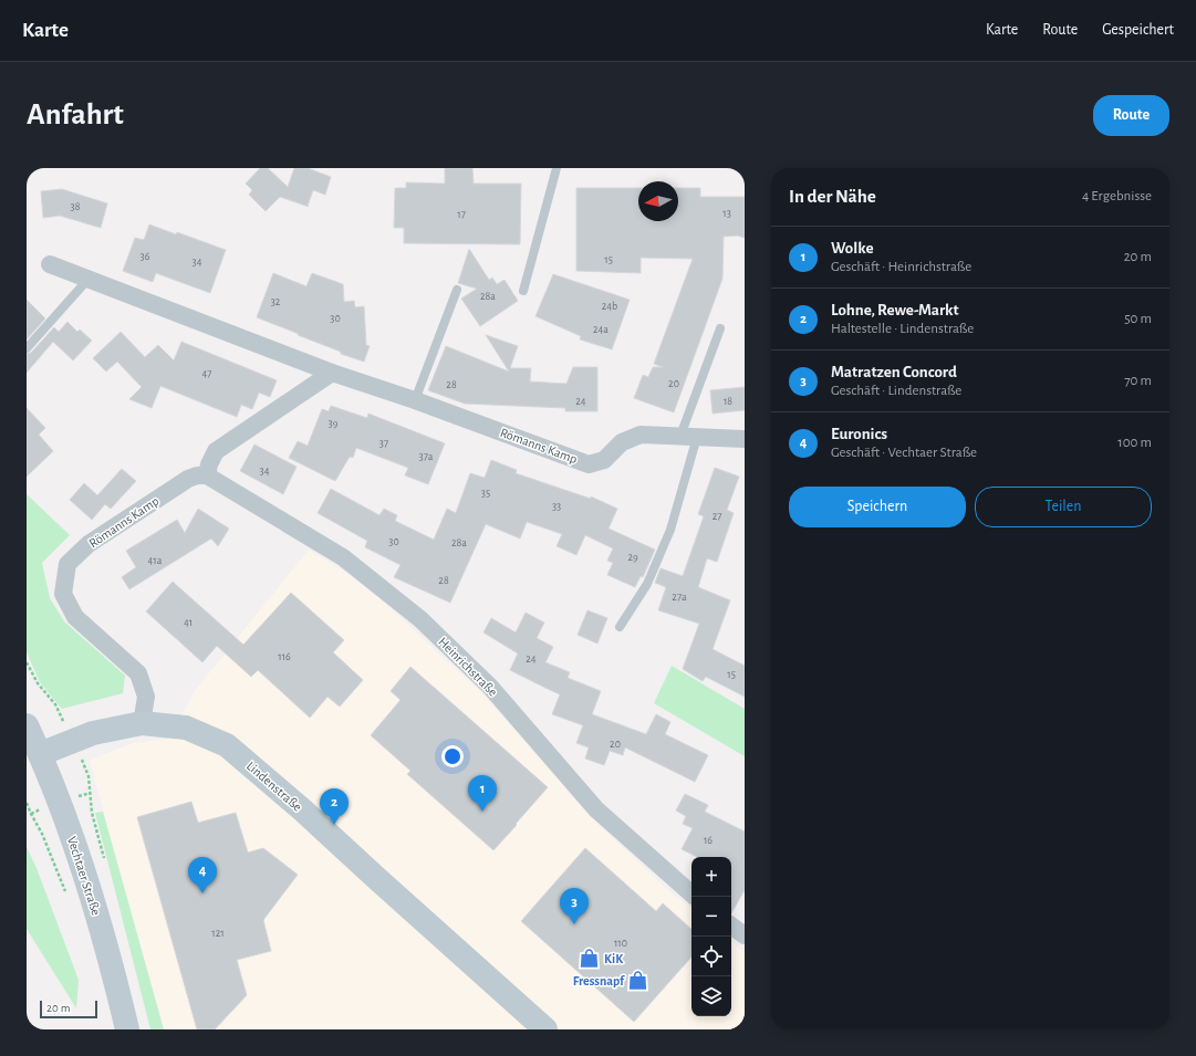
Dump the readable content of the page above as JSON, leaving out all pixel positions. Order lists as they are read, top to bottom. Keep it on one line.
{"streets":{"street":["Römanns Kamp","Heinrichstraße","Lindenstraße","Vechtaer Straße"]},"crossings":[["Römanns Kamp","Heinrichstraße"],["Römanns Kamp","Lindenstraße"],["Lindenstraße","Vechtaer Straße"]],"places":{"shop":["KiK","Fressnapf"]},"house_numbers":["38","13","17","36","15","34","28a","32","24b","30","24a","47","20","28","24","18","39","37","37a","34","35","33","27","30","28a","29","41a","28","27a","41","116","24","15","20","16","121","110"],"scale_bar":"20 m","north":"left","page":{"header":"Karte","nav":["Karte","Route","Gespeichert"],"buttons":["Route",["Speichern","Teilen"]],"title":"Anfahrt","heading":["In der Nähe","4 Ergebnisse"],"list":[{"mark":"1","name":"Wolke","note":"Geschäft · Heinrichstraße","value":"20 m"},{"mark":"2","name":"Lohne, Rewe-Markt","note":"Haltestelle · Lindenstraße","value":"50 m"},{"mark":"3","name":"Matratzen Concord","note":"Geschäft · Lindenstraße","value":"70 m"},{"mark":"4","name":"Euronics","note":"Geschäft · Vechtaer Straße","value":"100 m"}],"pins":["1","2","4","3"],"map_buttons":["+","−"],"scale":"20 m"}}
